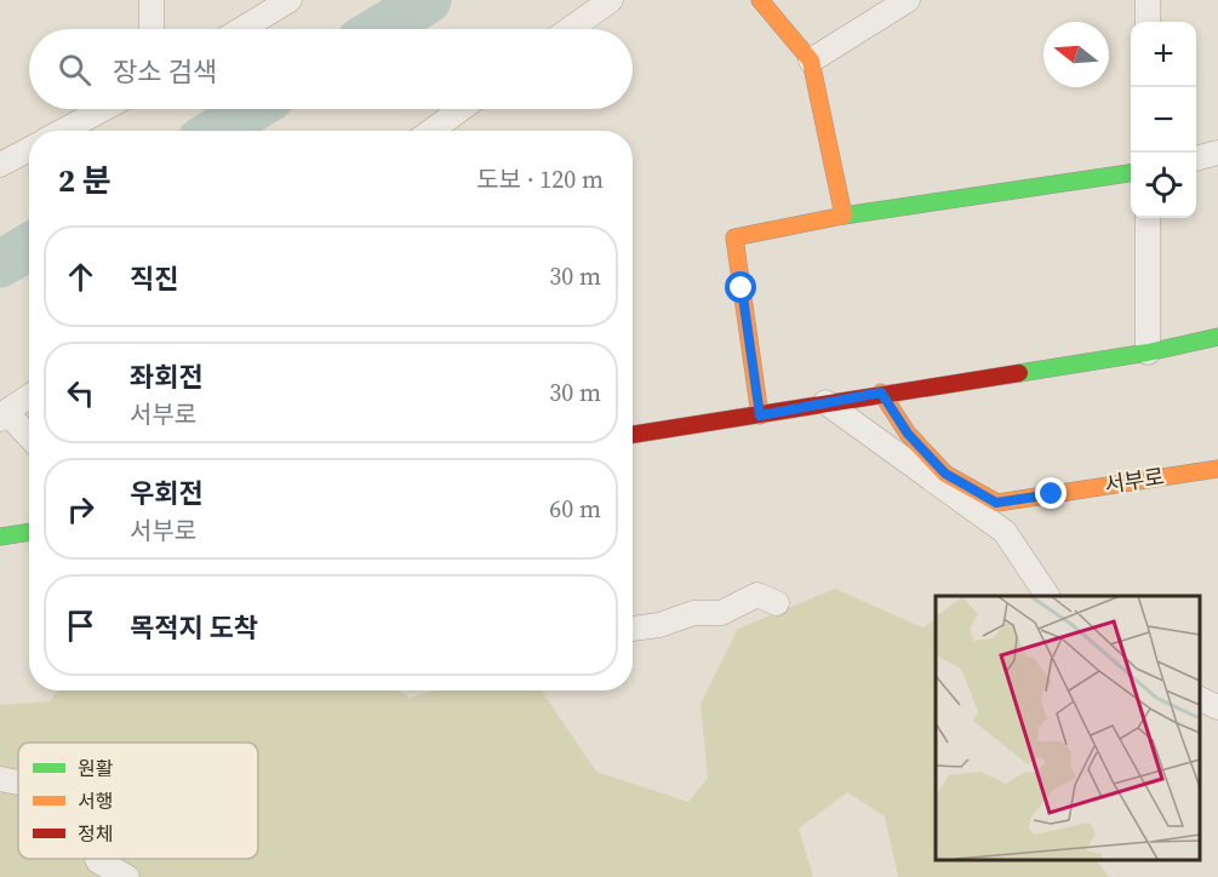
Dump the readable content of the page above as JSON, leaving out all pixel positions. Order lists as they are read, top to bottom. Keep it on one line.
{"streets":{"street":["서부로"]},"legend":["원활","서행","정체"],"north":"left","page":{"map_buttons":["+","−"],"search":"장소 검색","heading":["2 분","도보 · 120 m"],"list":[["직진","30 m"],["좌회전","서부로","30 m"],["우회전","서부로","60 m"],"목적지 도착"]}}
